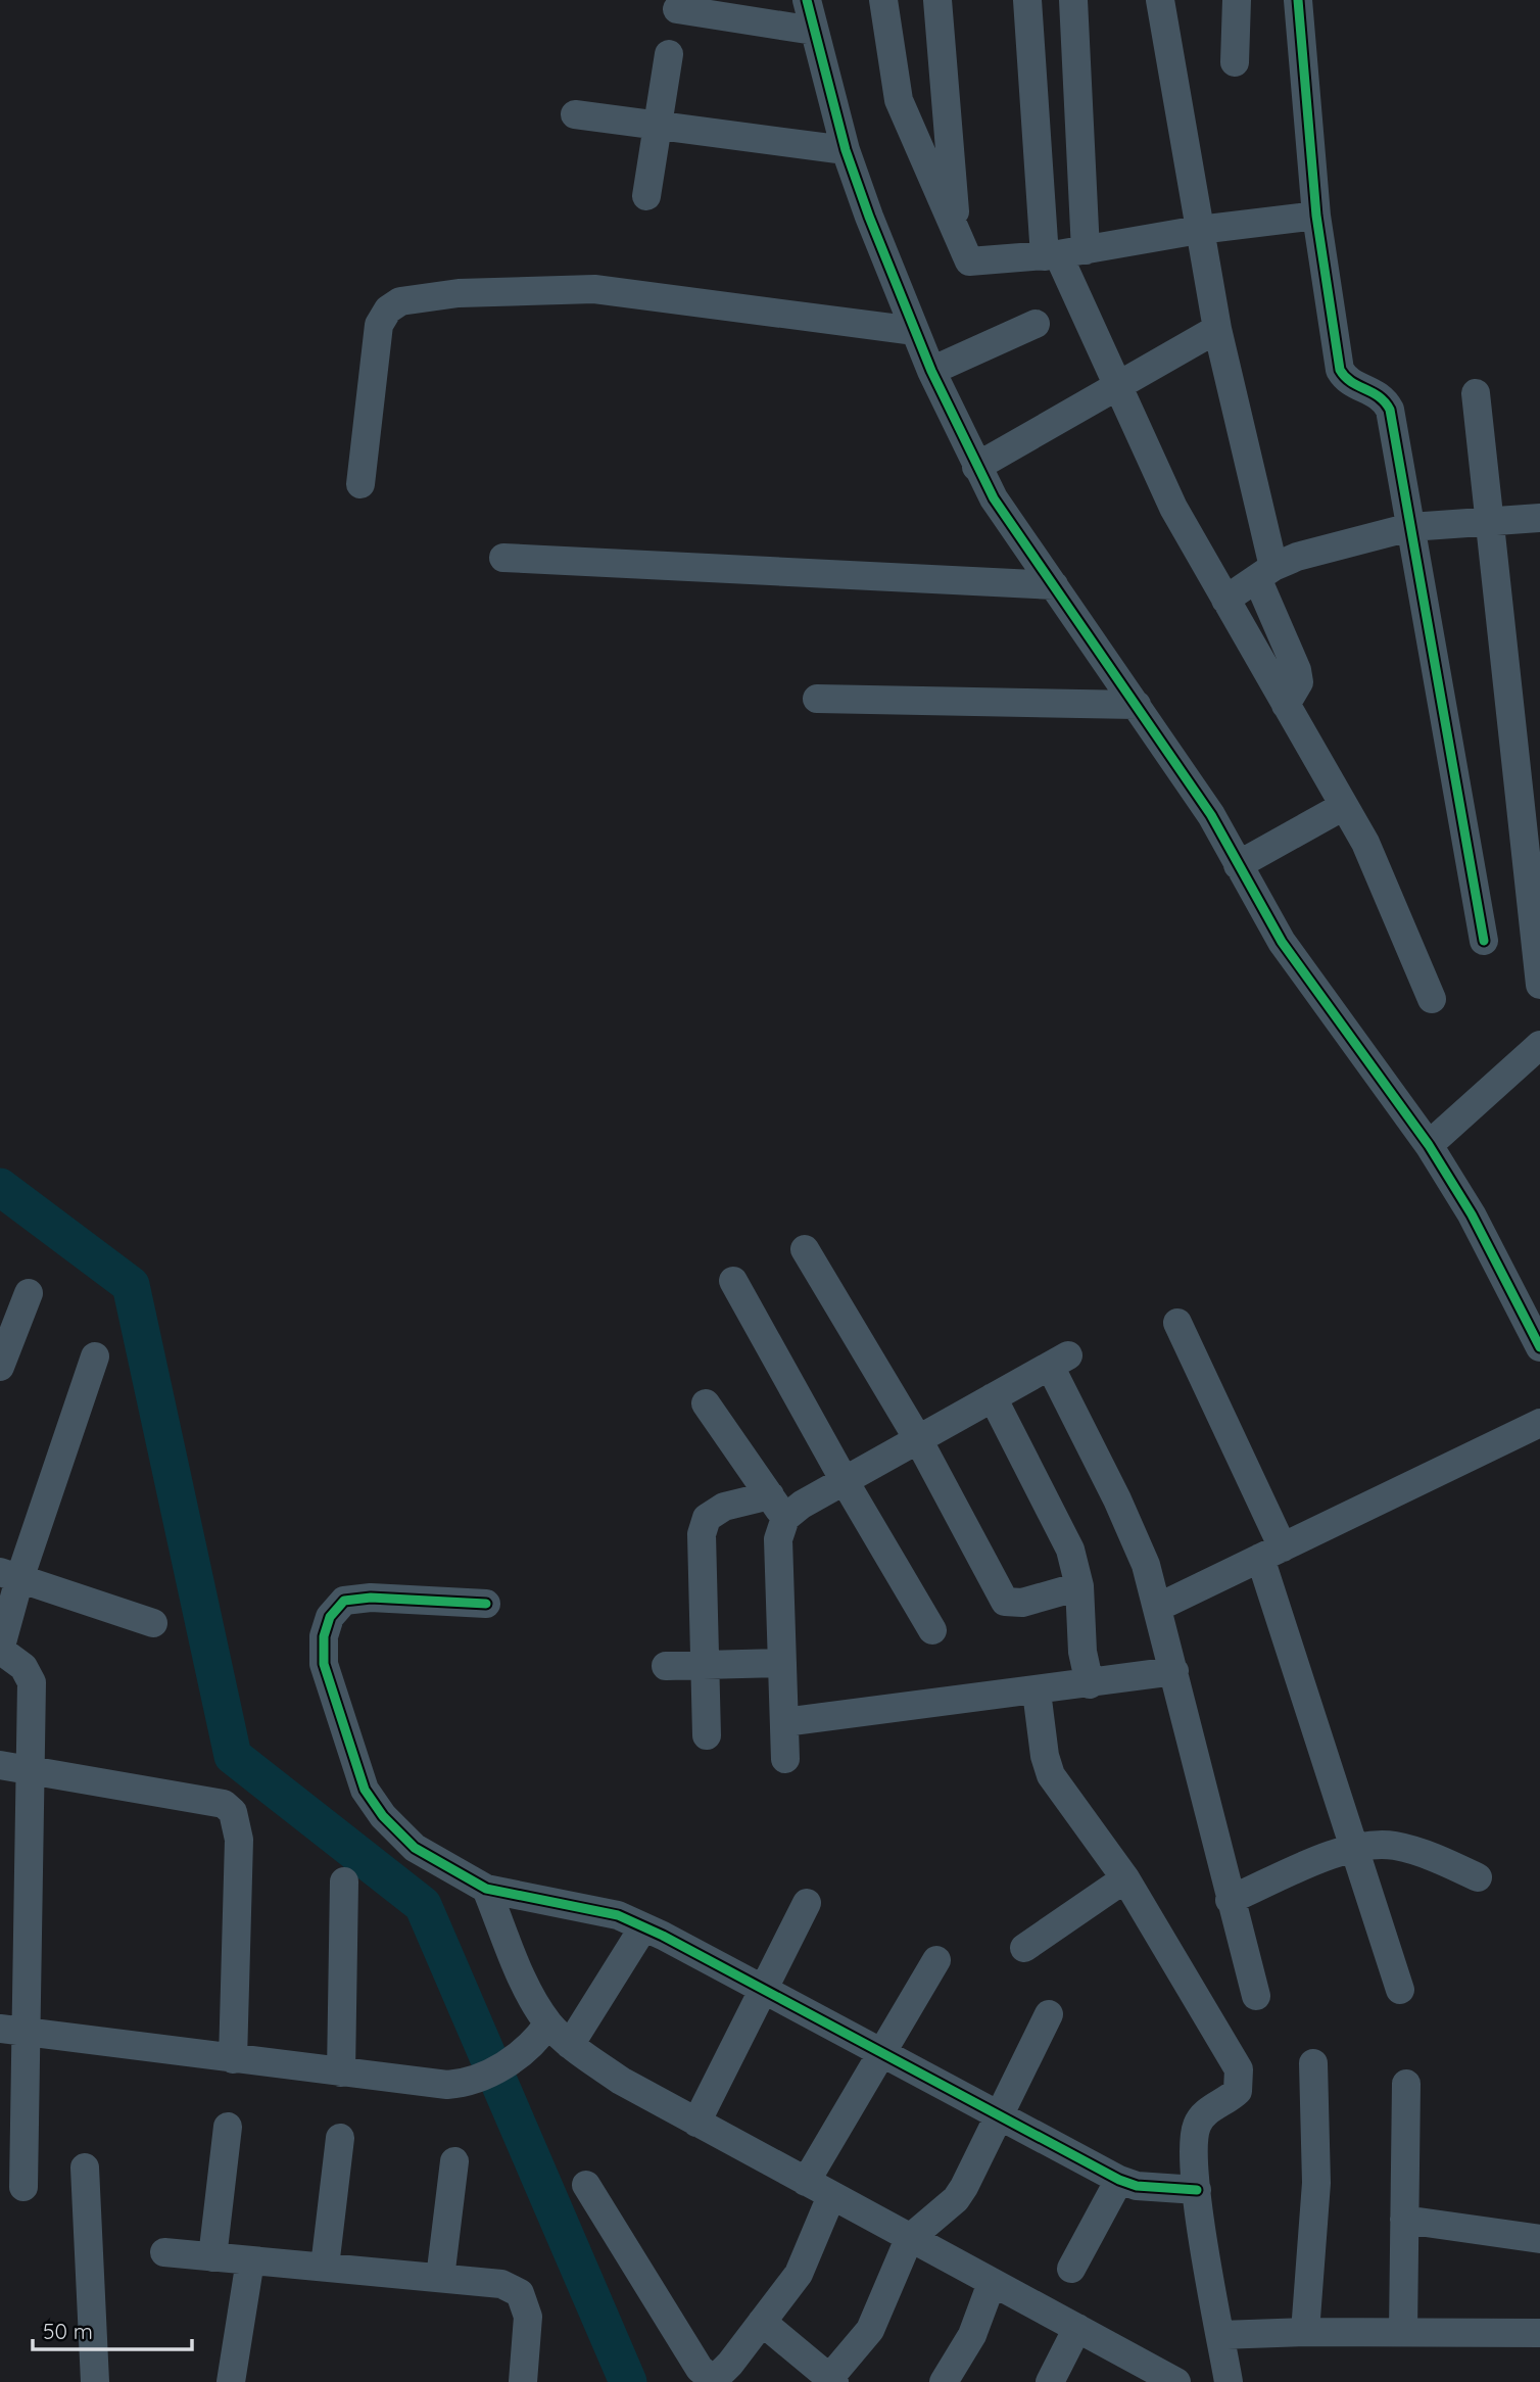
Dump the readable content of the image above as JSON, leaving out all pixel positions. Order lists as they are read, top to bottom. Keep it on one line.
{"scale_bar":"50 m"}
